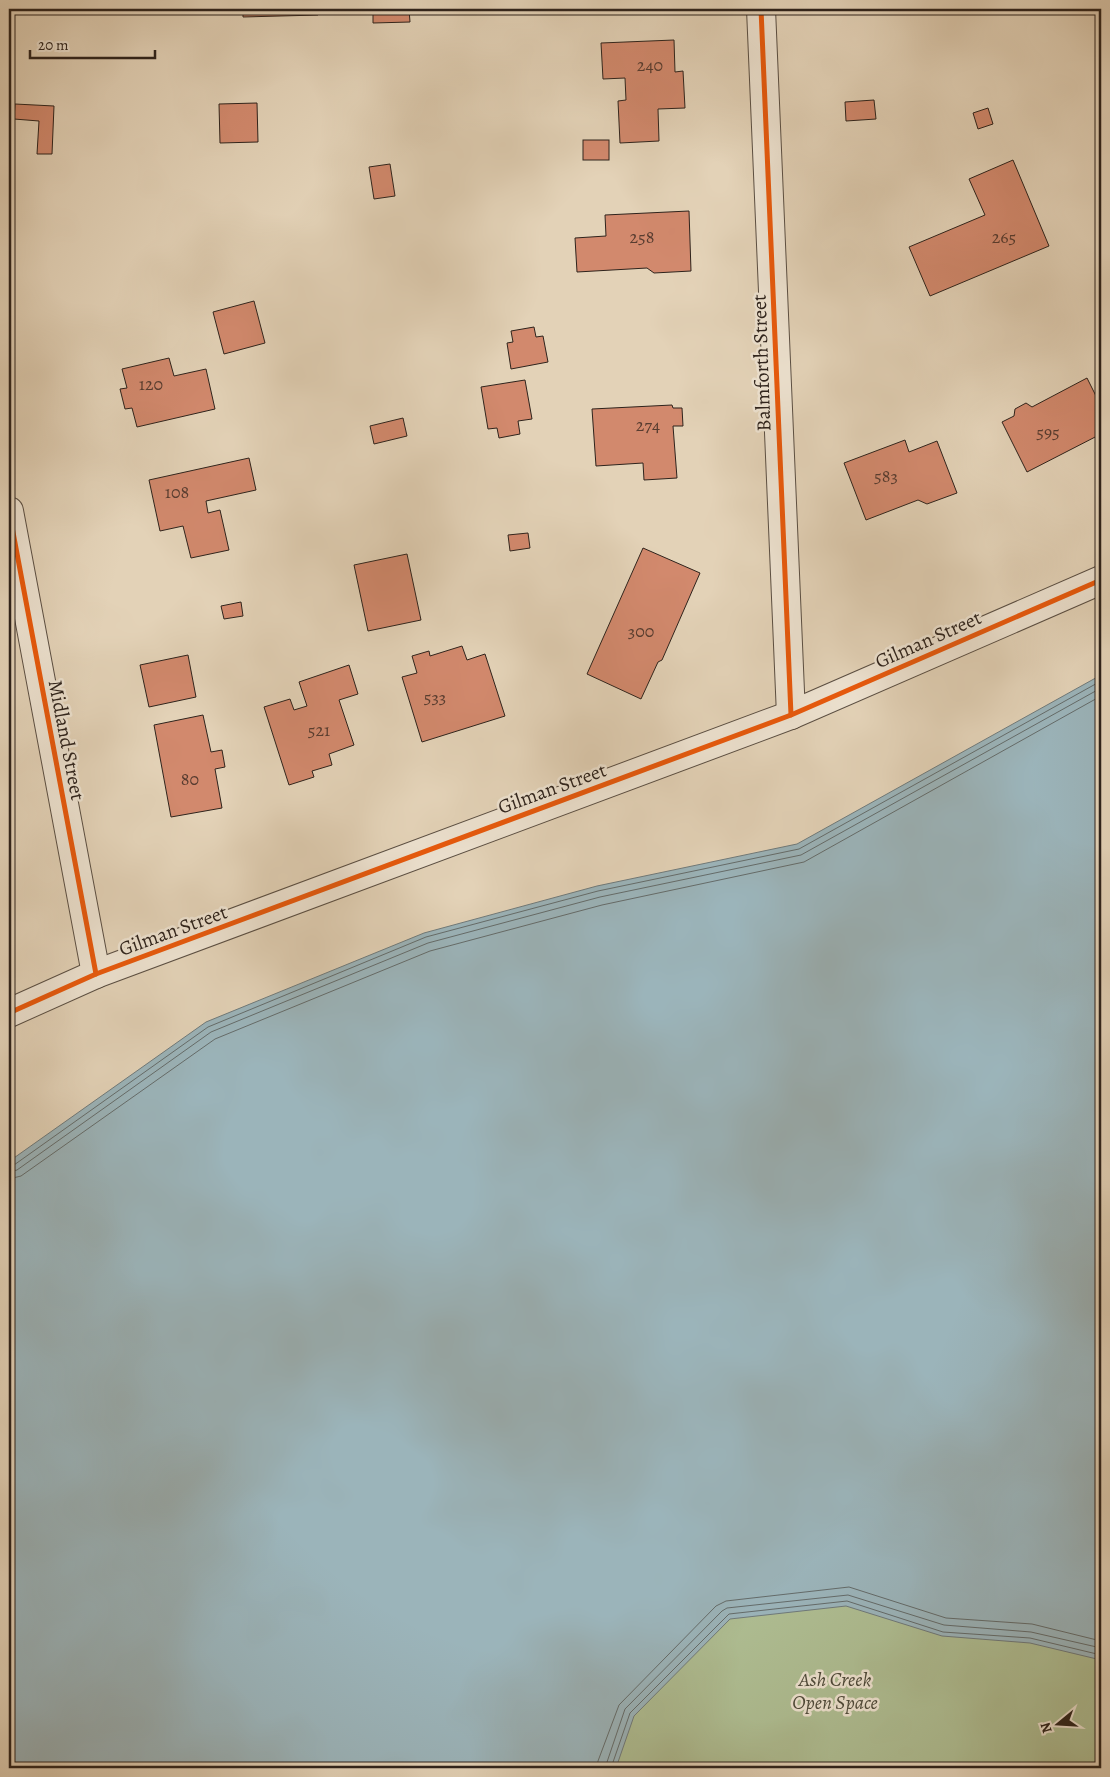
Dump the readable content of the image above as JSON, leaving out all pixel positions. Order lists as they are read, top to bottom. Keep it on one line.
{"streets":{"street":["Balmforth Street","Gilman Street","Midland Street"]},"crossings":[["Balmforth Street","Gilman Street"],["Gilman Street","Midland Street"]],"parks":["Ash Creek Open Space"],"house_numbers":["240","258","265","120","274","595","583","108","300","533","521","80"],"scale_bar":"20 m","north":"left"}
